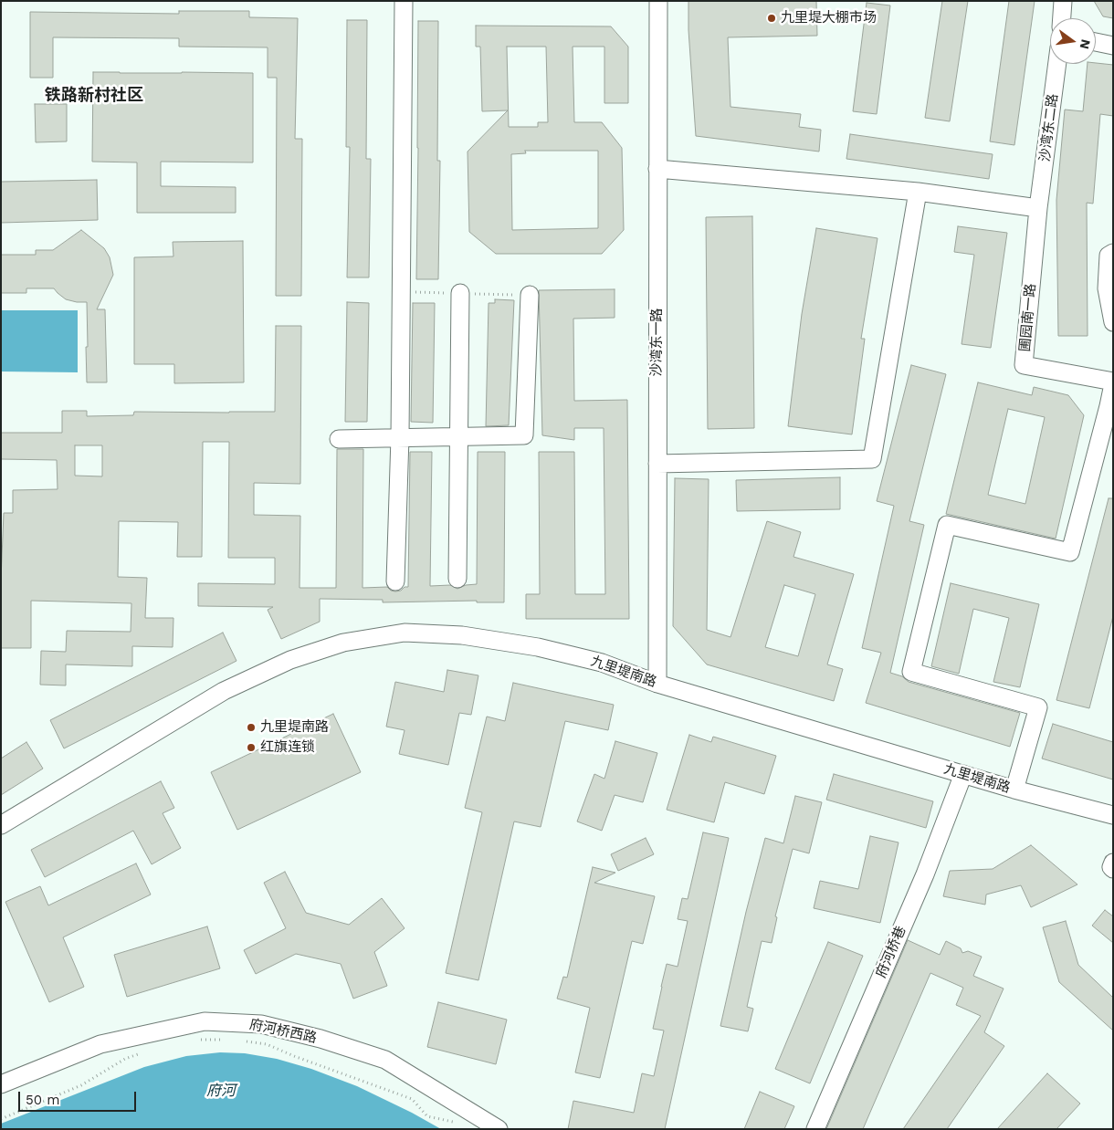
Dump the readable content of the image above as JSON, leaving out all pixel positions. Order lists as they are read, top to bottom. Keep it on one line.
{"streets":{"street":["沙湾东二路","圃园南一路","沙湾东一路","九里堤南路","府河桥巷","府河桥西路"]},"crossings":[["沙湾东二路","圃园南一路"],["沙湾东一路","九里堤南路"],["九里堤南路","府河桥巷"]],"districts":["铁路新村社区"],"water":["府河"],"places":["九里堤大棚市场","九里堤南路","红旗连锁"],"scale_bar":"50 m","north":"right"}
